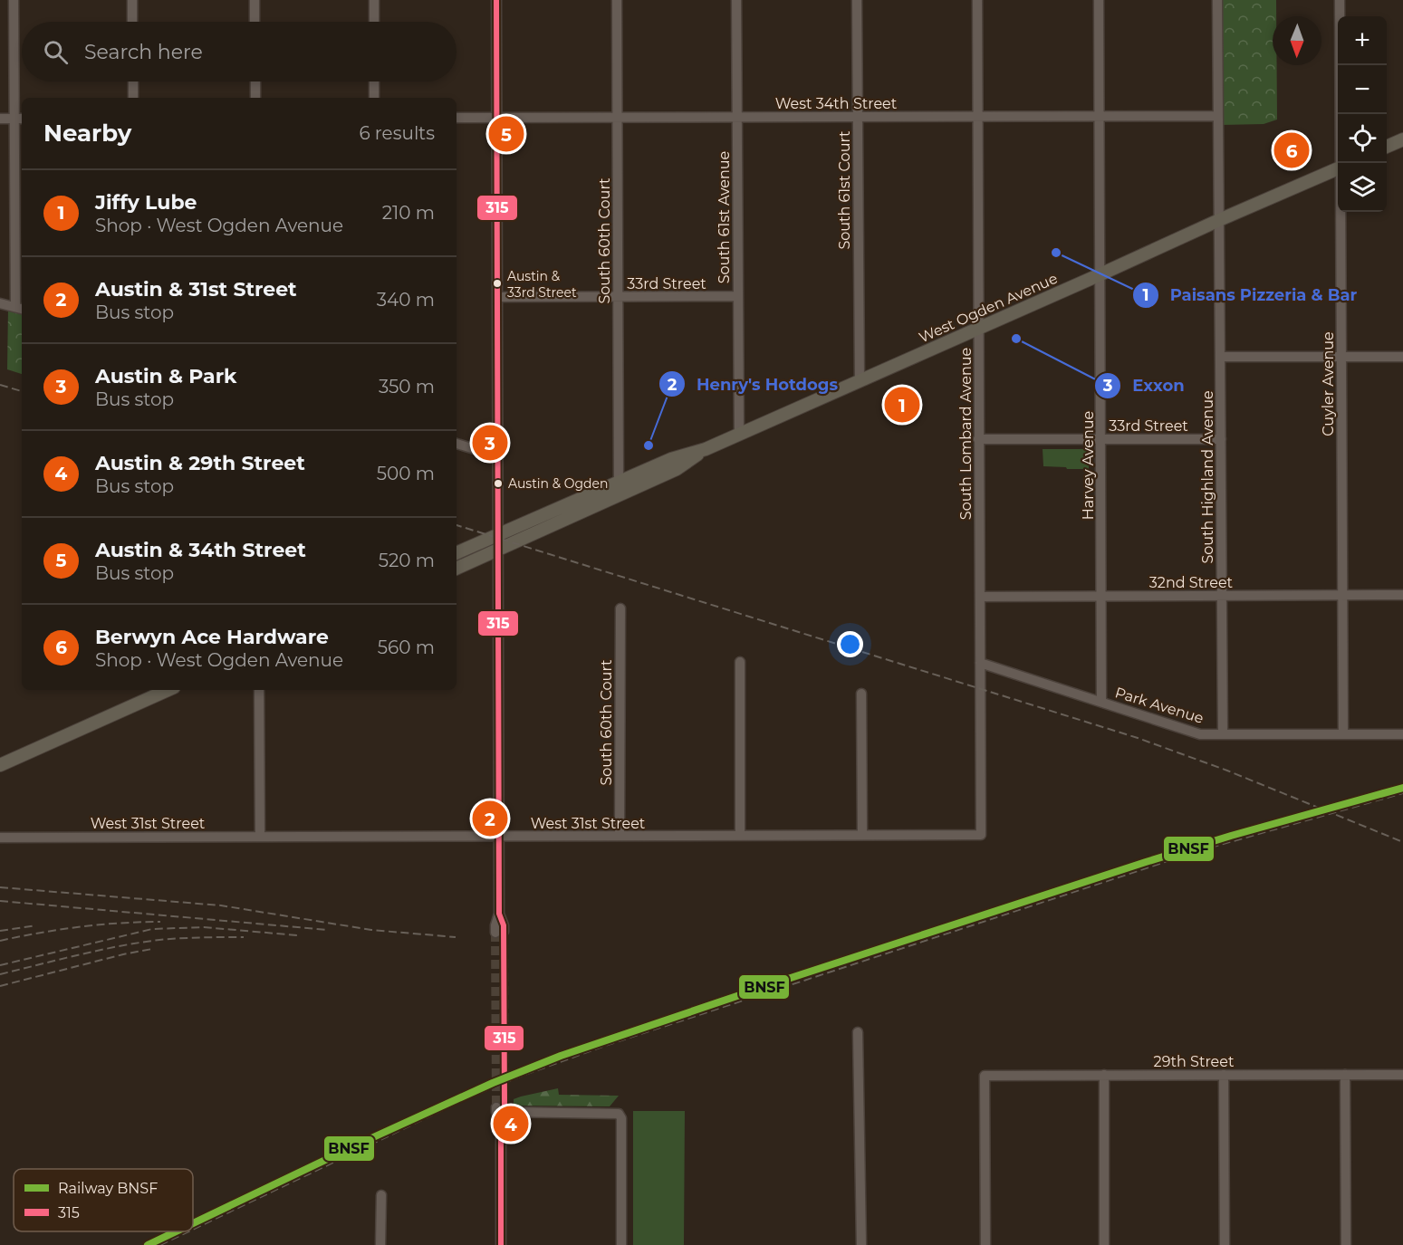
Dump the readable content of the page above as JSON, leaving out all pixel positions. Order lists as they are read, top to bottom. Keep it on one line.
{"streets":{"main road":["West Ogden Avenue"],"street":["West 34th Street","South 61st Court","South 61st Avenue","South 60th Court","33rd Street","Cuyler Avenue","South Lombard Avenue","Harvey Avenue","South Highland Avenue","32nd Street","Park Avenue","West 31st Street","29th Street"]},"crossings":[["West 34th Street","South 61st Court"],["West 34th Street","South 61st Avenue"],["West 34th Street","South 60th Court"],["West 34th Street","South Lombard Avenue"],["West 34th Street","Harvey Avenue"],["West 34th Street","South Highland Avenue"],["South 61st Court","West Ogden Avenue"],["South 61st Avenue","33rd Street"],["South 61st Avenue","West Ogden Avenue"],["South 60th Court","33rd Street"],["South 60th Court","West Ogden Avenue"],["South 60th Court","West 31st Street"],["33rd Street","South Lombard Avenue"],["33rd Street","Harvey Avenue"],["33rd Street","South Highland Avenue"],["West Ogden Avenue","South Lombard Avenue"],["West Ogden Avenue","Harvey Avenue"],["West Ogden Avenue","South Highland Avenue"],["Cuyler Avenue","32nd Street"],["Cuyler Avenue","Park Avenue"],["South Lombard Avenue","32nd Street"],["South Lombard Avenue","Park Avenue"],["South Lombard Avenue","West 31st Street"],["Harvey Avenue","32nd Street"],["Harvey Avenue","Park Avenue"],["South Highland Avenue","32nd Street"],["South Highland Avenue","Park Avenue"]],"places":["Paisans Pizzeria & Bar","Austin & 33rd Street","Exxon","Henry's Hotdogs","Austin & Ogden"],"lines":["transit line 315","rail line BNSF"],"legend":["Railway BNSF","315"],"north":"bottom","page":{"map_buttons":["+","−"],"search":"Search here","heading":["Nearby","6 results"],"pins":["5","6","1","3","2","4"],"list":[{"mark":"1","name":"Jiffy Lube","note":"Shop · West Ogden Avenue","value":"210 m"},{"mark":"2","name":"Austin & 31st Street","note":"Bus stop","value":"340 m"},{"mark":"3","name":"Austin & Park","note":"Bus stop","value":"350 m"},{"mark":"4","name":"Austin & 29th Street","note":"Bus stop","value":"500 m"},{"mark":"5","name":"Austin & 34th Street","note":"Bus stop","value":"520 m"},{"mark":"6","name":"Berwyn Ace Hardware","note":"Shop · West Ogden Avenue","value":"560 m"}]}}
